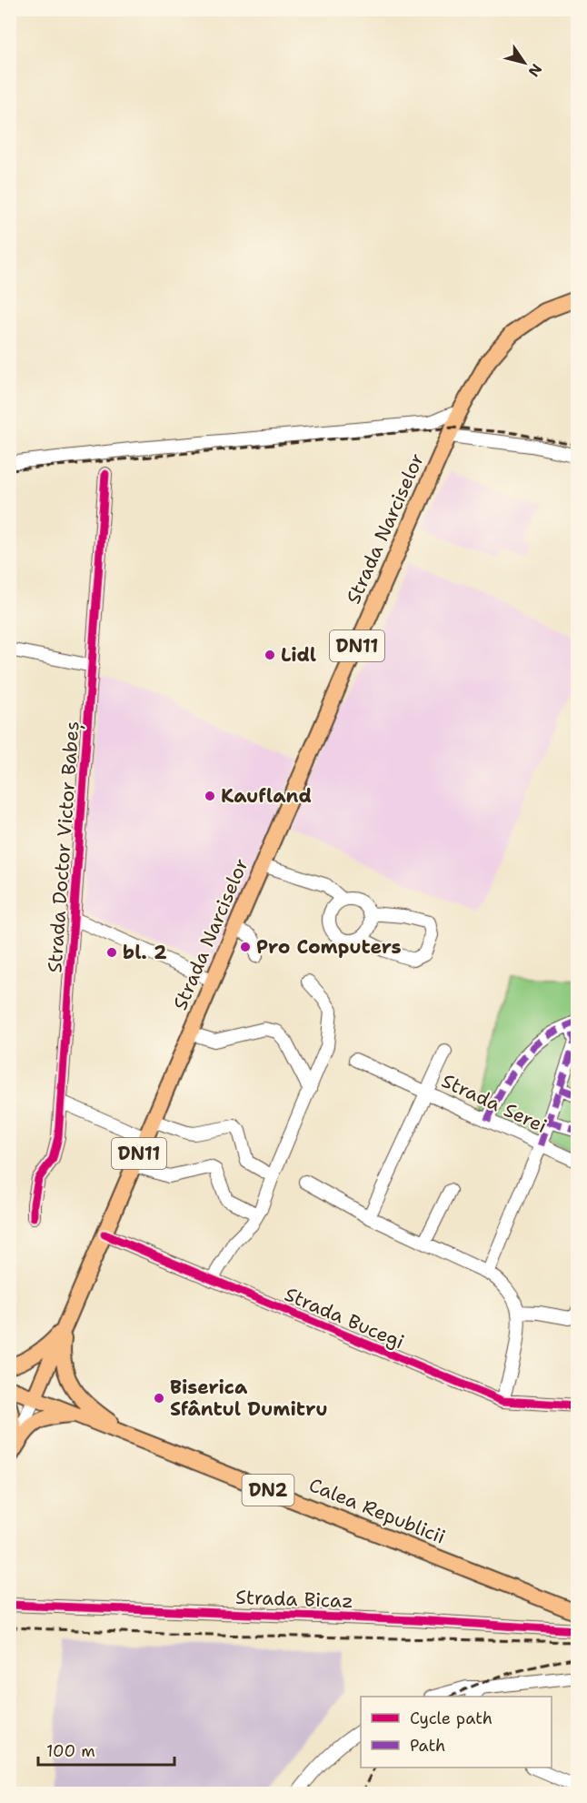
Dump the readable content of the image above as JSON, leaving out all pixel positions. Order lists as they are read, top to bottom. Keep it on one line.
{"streets":{"main road":["Strada Narciselor","DN11","DN2","Calea Republicii"],"street":["Strada Doctor Victor Babeș","Strada Serei","Strada Bucegi","Strada Bicaz"]},"crossings":[["Strada Narciselor","DN11"],["Strada Narciselor","Strada Doctor Victor Babeș"],["Strada Narciselor","Strada Bucegi"],["Strada Narciselor","Calea Republicii"],["DN11","Calea Republicii"]],"places":["Lidl","Kaufland","Pro Computers","bl. 2","Biserica Sfântul Dumitru"],"legend":["Cycle path","Path"],"scale_bar":"100 m","north":"bottom right"}
